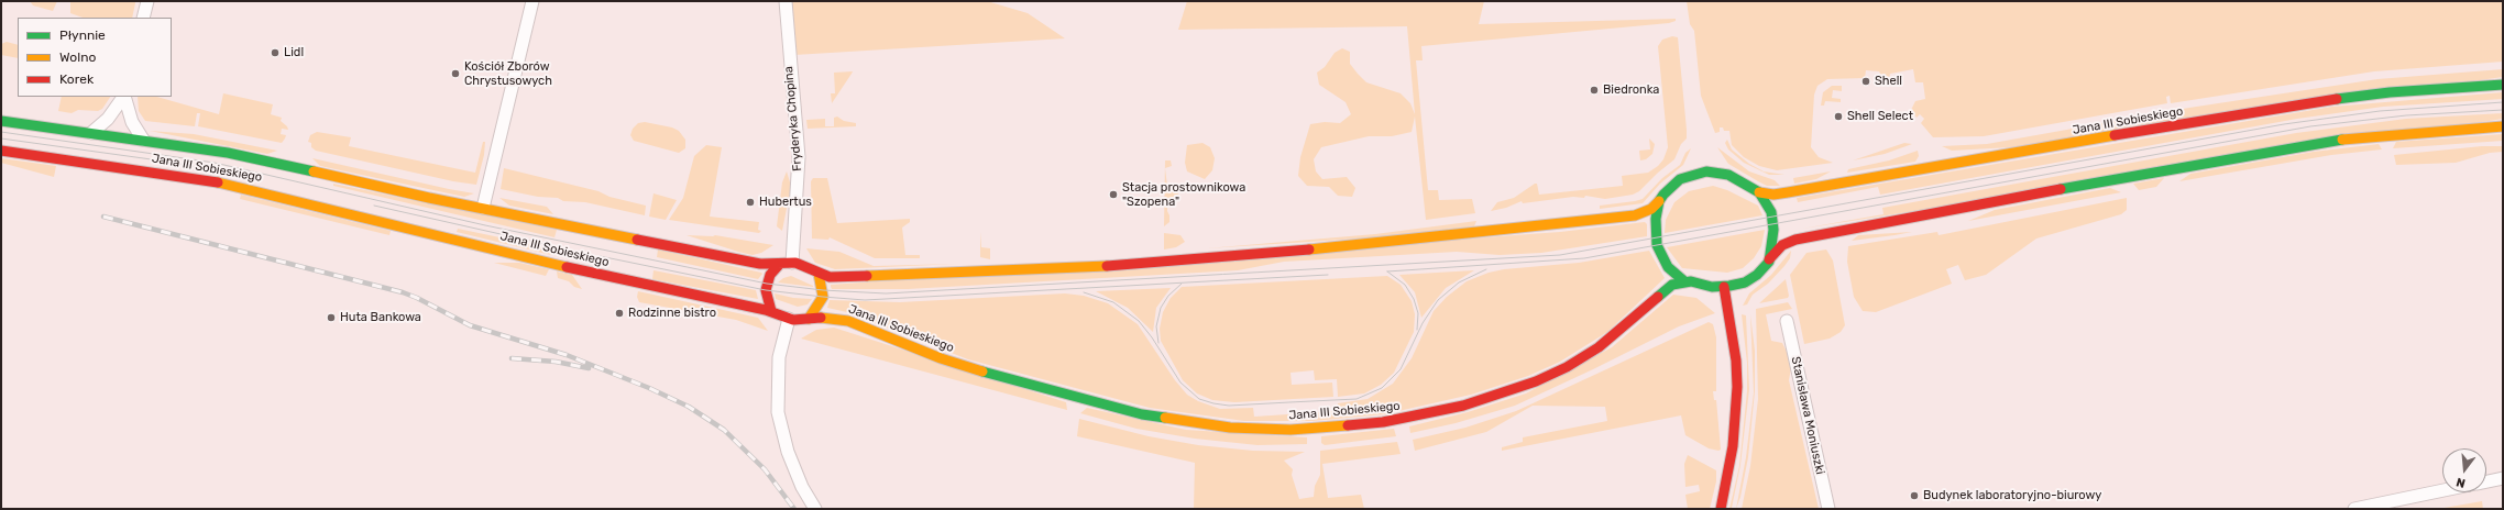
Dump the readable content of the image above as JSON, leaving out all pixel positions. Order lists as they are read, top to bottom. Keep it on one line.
{"streets":{"main road":["Jana III Sobieskiego"],"street":["Fryderyka Chopina","Stanisława Moniuszki"]},"crossings":[["Fryderyka Chopina","Jana III Sobieskiego"]],"places":["Lidl","Kościół Zborów Chrystusowych","Shell","Biedronka","Shell Select","Stacja prostownikowa \"Szopena\"","Hubertus","Rodzinne bistro","Huta Bankowa","Budynek laboratoryjno-biurowy"],"legend":["Płynnie","Wolno","Korek"],"north":"bottom"}
